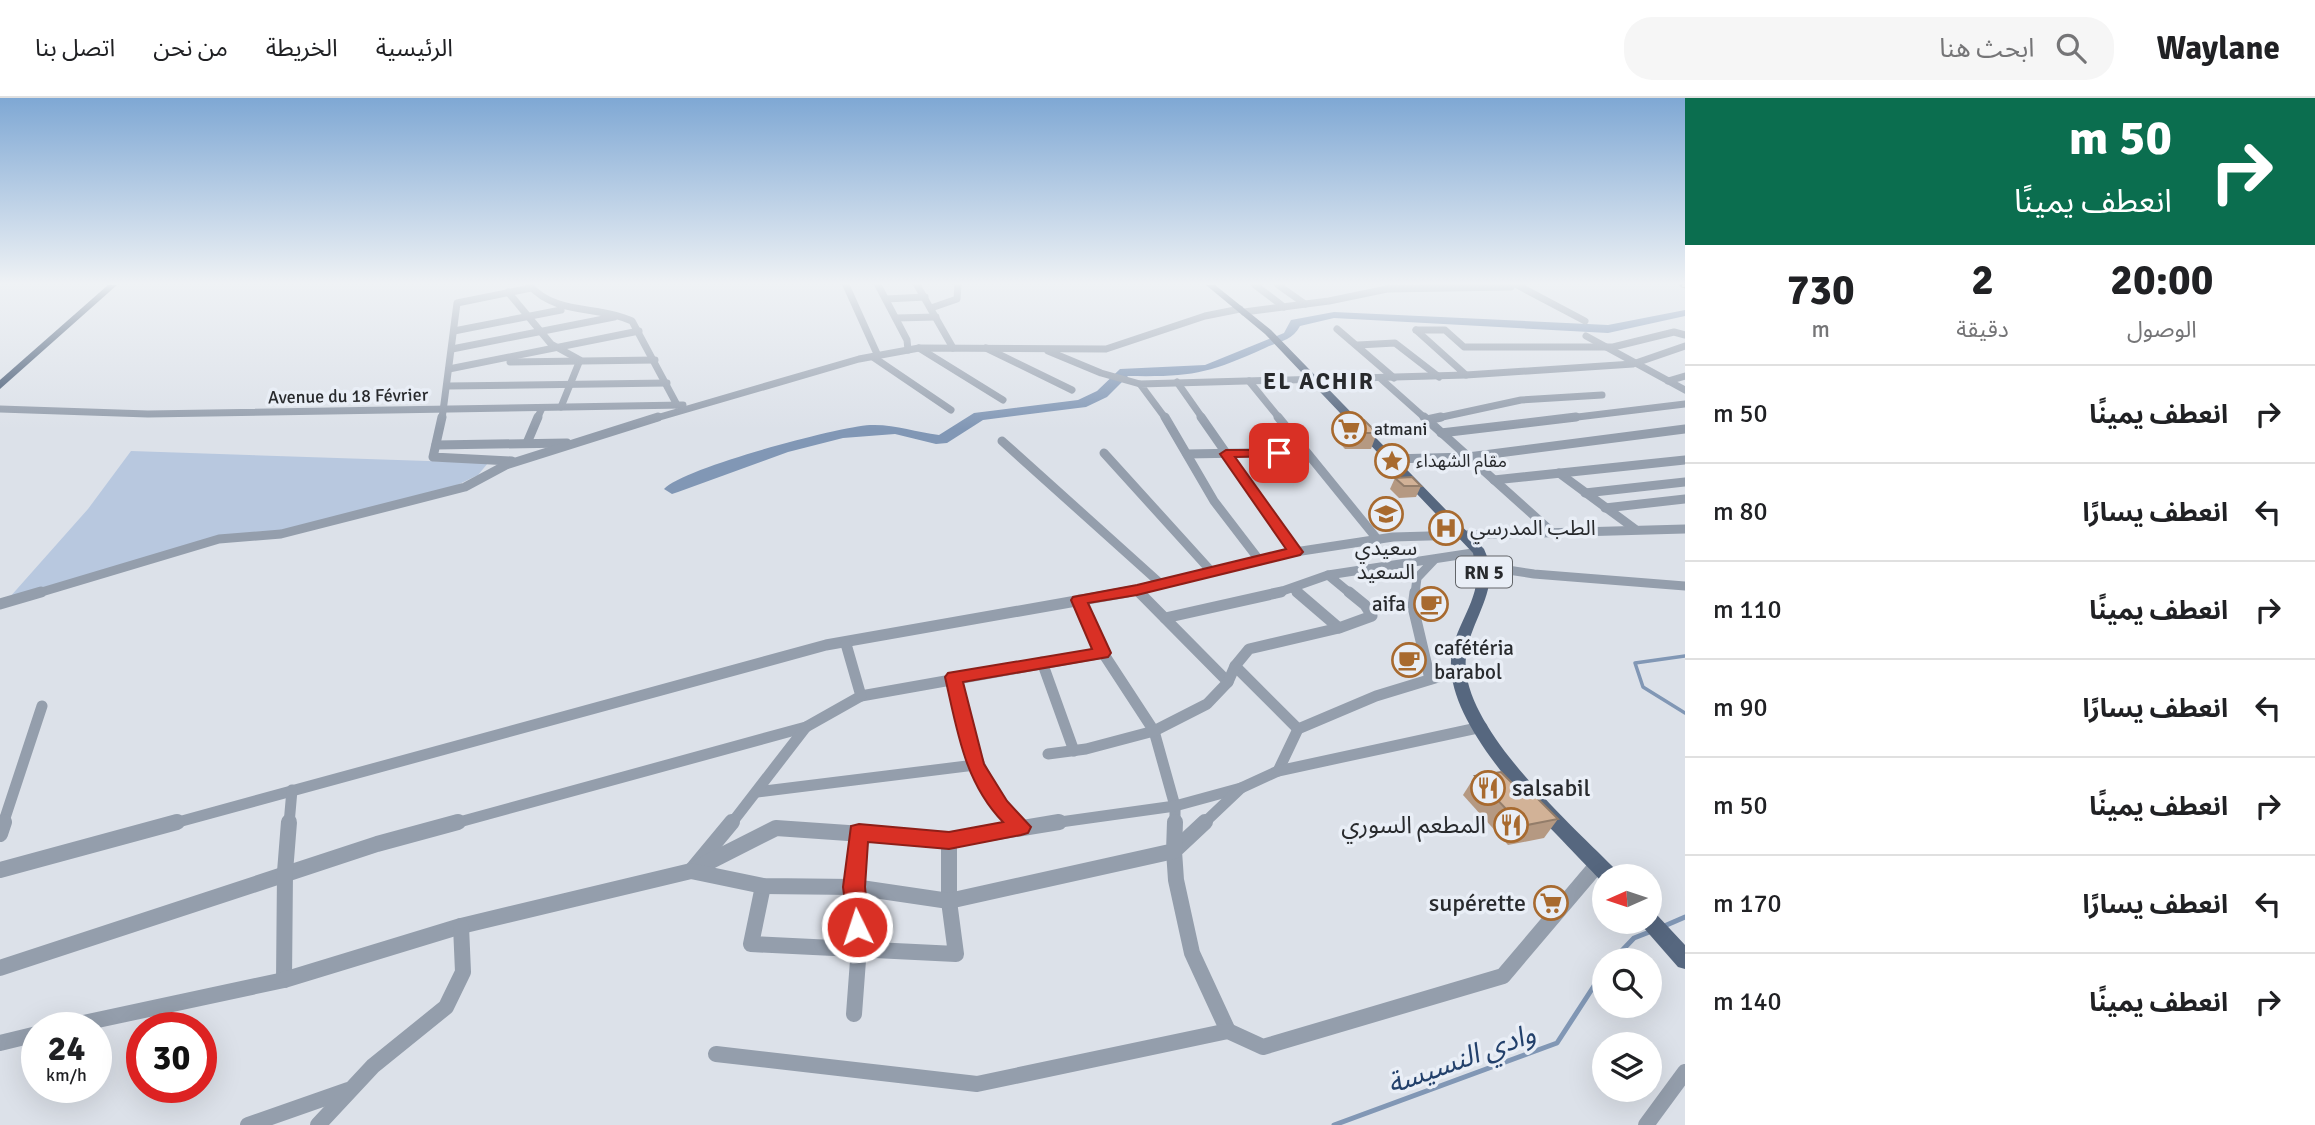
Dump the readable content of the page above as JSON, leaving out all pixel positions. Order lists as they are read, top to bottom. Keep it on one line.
{"streets":{"main road":["RN 5"],"street":["Avenue du 18 Février"]},"districts":["EL ACHIR"],"water":["وادي النسيسة"],"places":{"supermarket":["atmani","supérette"],"place":["مقام الشهداء"],"school or university":["سعيدي السعيد"],"hospital":["الطب المدرسي"],"cafe":["aifa","cafétéria barabol"],"restaurant":["salsabil","المطعم السوري"]},"north":"left","page":{"header":"Waylane","search":"ابحث هنا","nav":["الرئيسية","الخريطة","من نحن","اتصل بنا"],"turn":["50 m","انعطف يمينًا"],"eta":["20:00","الوصول","2","دقيقة","730","m"],"list":[{"name":"انعطف يمينًا","value":"50 m"},{"name":"انعطف يسارًا","value":"80 m"},{"name":"انعطف يمينًا","value":"110 m"},{"name":"انعطف يسارًا","value":"90 m"},{"name":"انعطف يمينًا","value":"50 m"},{"name":"انعطف يسارًا","value":"170 m"},{"name":"انعطف يمينًا","value":"140 m"}],"speed":"24 km/h","limit":"30"}}
